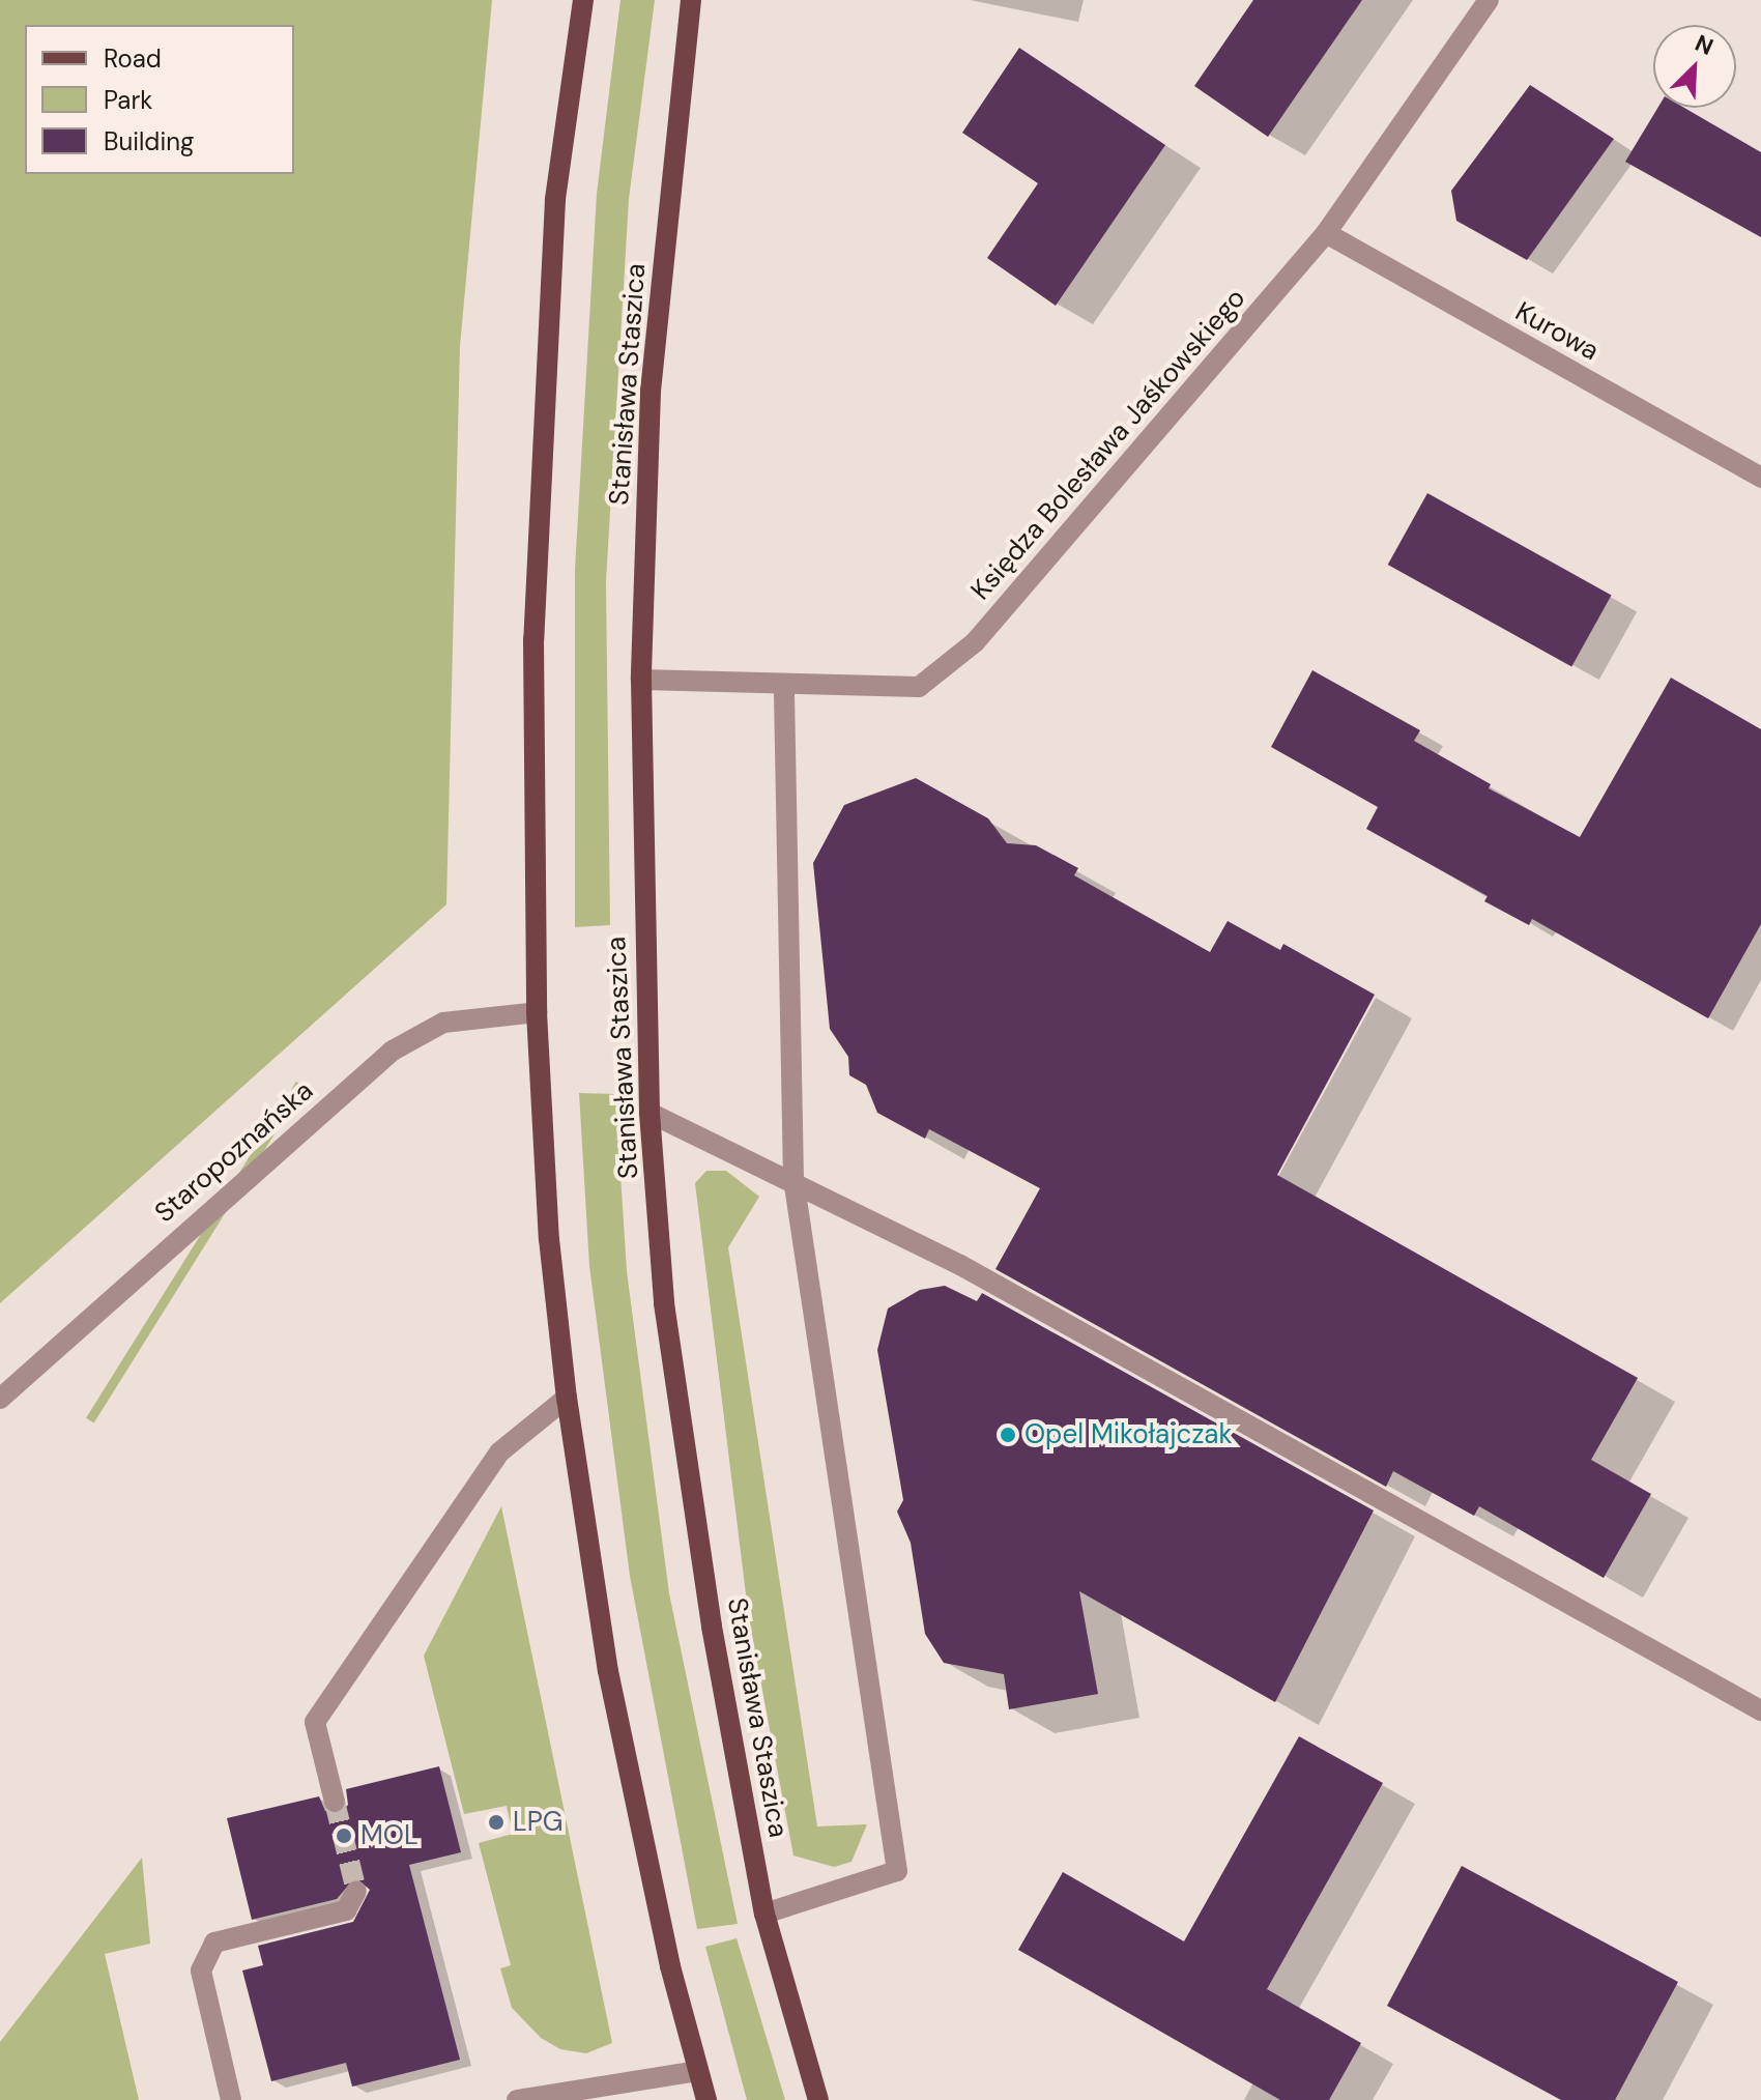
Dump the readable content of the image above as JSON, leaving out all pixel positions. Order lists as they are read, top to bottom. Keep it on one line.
{"streets":{"main road":["Stanisława Staszica"],"street":["Kurowa","Księdza Bolesława Jaśkowskiego","Staropoznańska"]},"crossings":[["Kurowa","Księdza Bolesława Jaśkowskiego"],["Stanisława Staszica","Księdza Bolesława Jaśkowskiego"]],"places":["Opel Mikołajczak","LPG","MOL"],"legend":["Road","Park","Building"],"north":"top right"}
